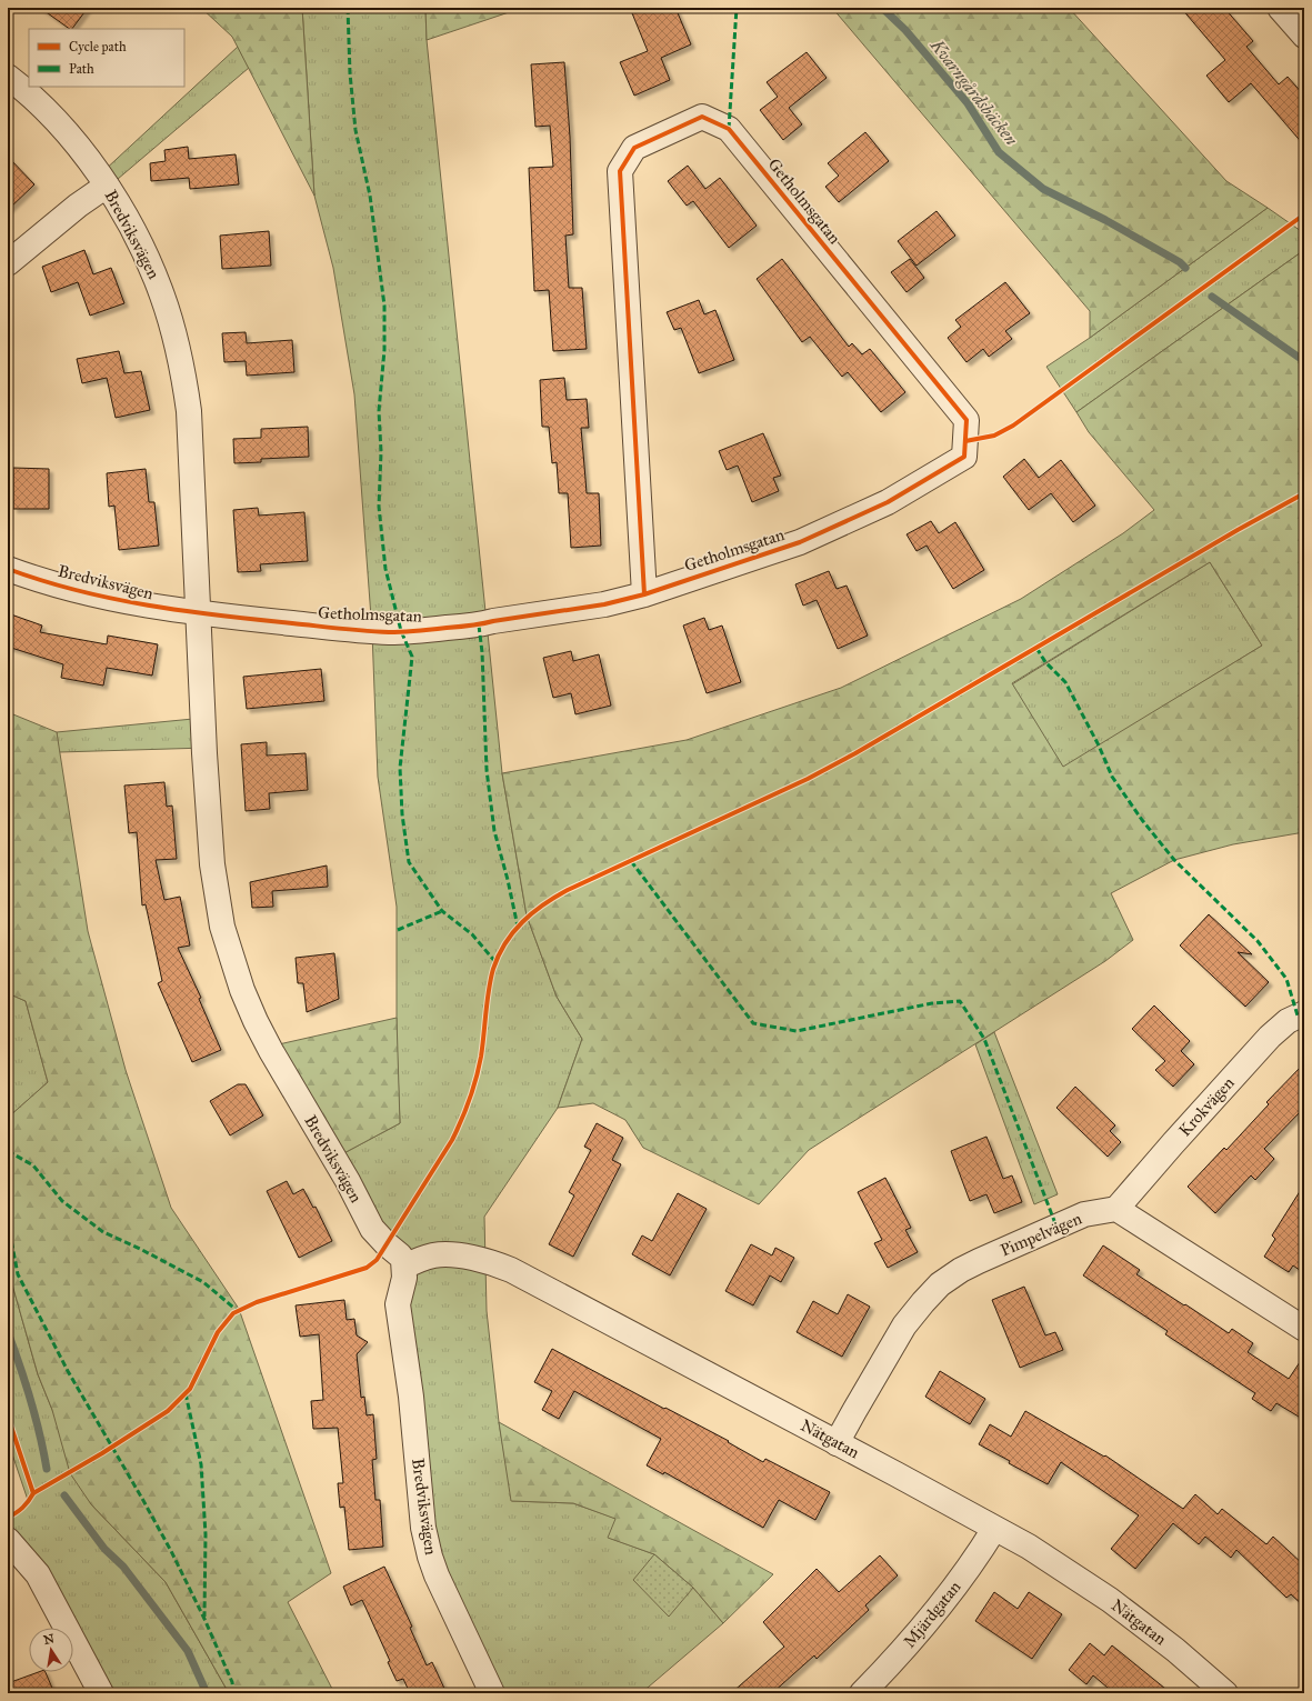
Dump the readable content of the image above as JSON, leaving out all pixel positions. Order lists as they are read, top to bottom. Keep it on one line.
{"streets":{"street":["Getholmsgatan","Bredviksvägen","Krokvägen","Pimpelvägen","Nätgatan","Mjärdgatan"]},"crossings":[["Getholmsgatan","Bredviksvägen"],["Bredviksvägen","Nätgatan"],["Krokvägen","Pimpelvägen"],["Pimpelvägen","Nätgatan"],["Nätgatan","Mjärdgatan"]],"water":["Kvarngårdsbäcken"],"legend":["Cycle path","Path"],"north":"top"}
